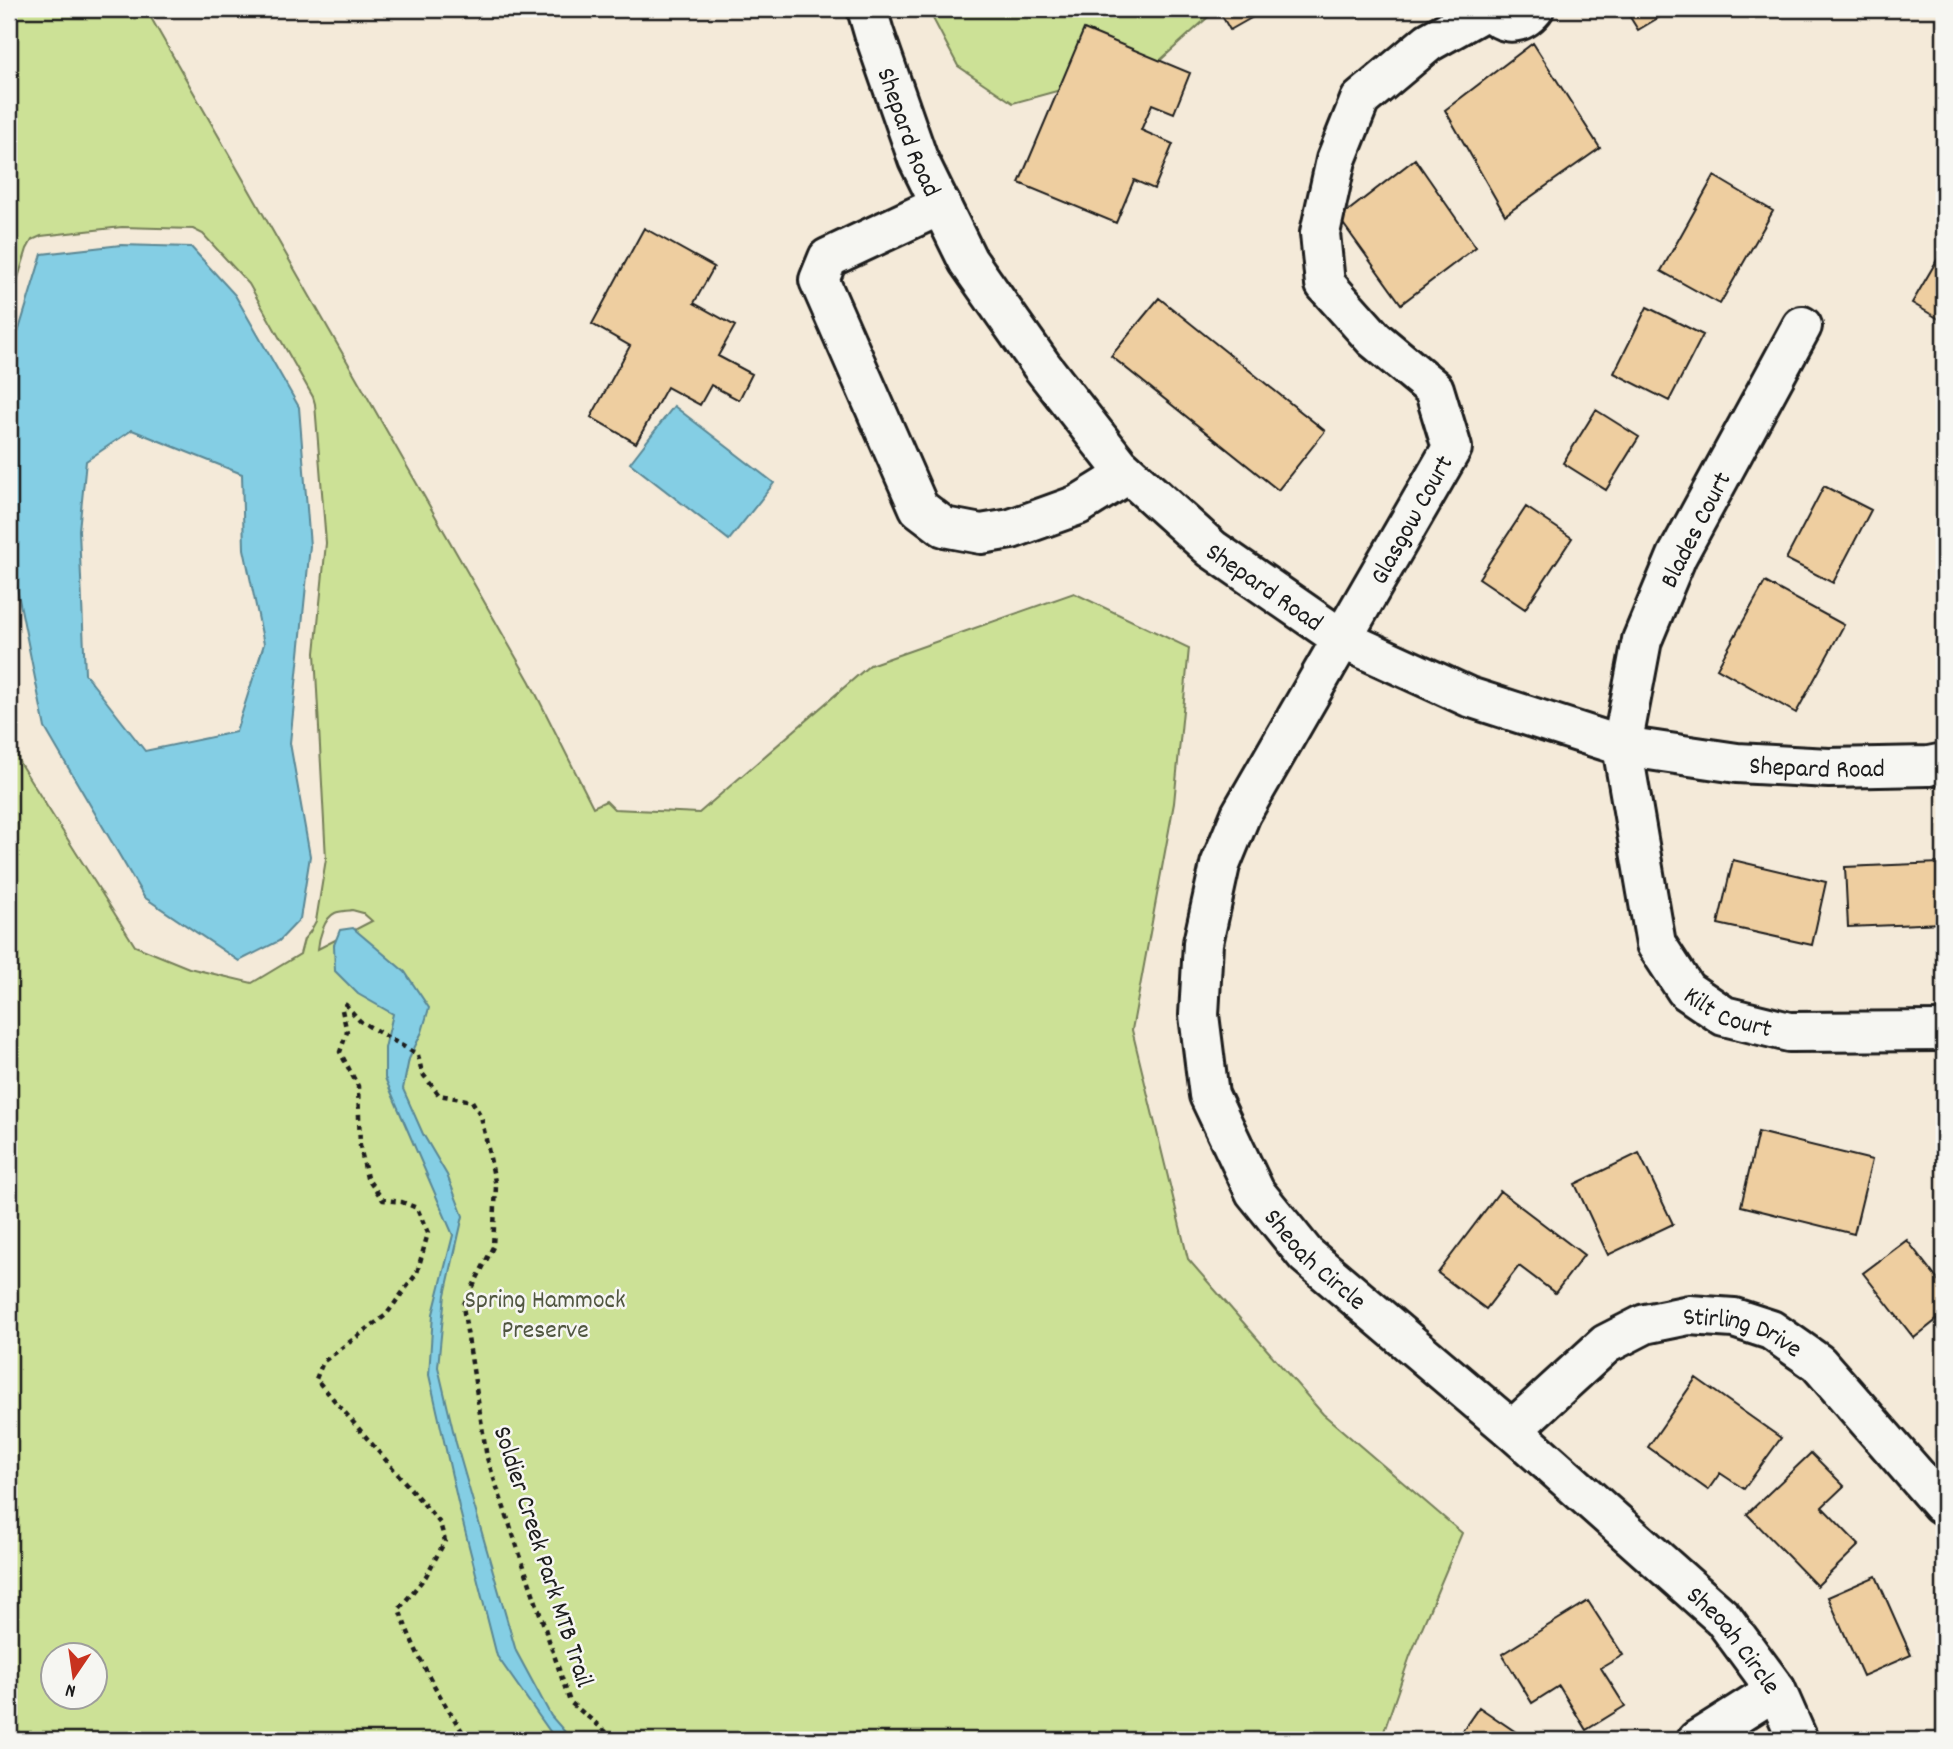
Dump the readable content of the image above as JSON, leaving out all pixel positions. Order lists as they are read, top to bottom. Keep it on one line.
{"streets":{"street":["Shepard Road","Glasgow Court","Blades Court","Kilt Court","Sheoah Circle","Stirling Drive"],"path":["Soldier Creek Park MTB Trail"]},"crossings":[["Shepard Road","Glasgow Court"],["Shepard Road","Blades Court"],["Shepard Road","Kilt Court"],["Shepard Road","Sheoah Circle"],["Glasgow Court","Sheoah Circle"],["Blades Court","Kilt Court"],["Sheoah Circle","Stirling Drive"]],"parks":["Spring Hammock Preserve"],"north":"bottom"}
